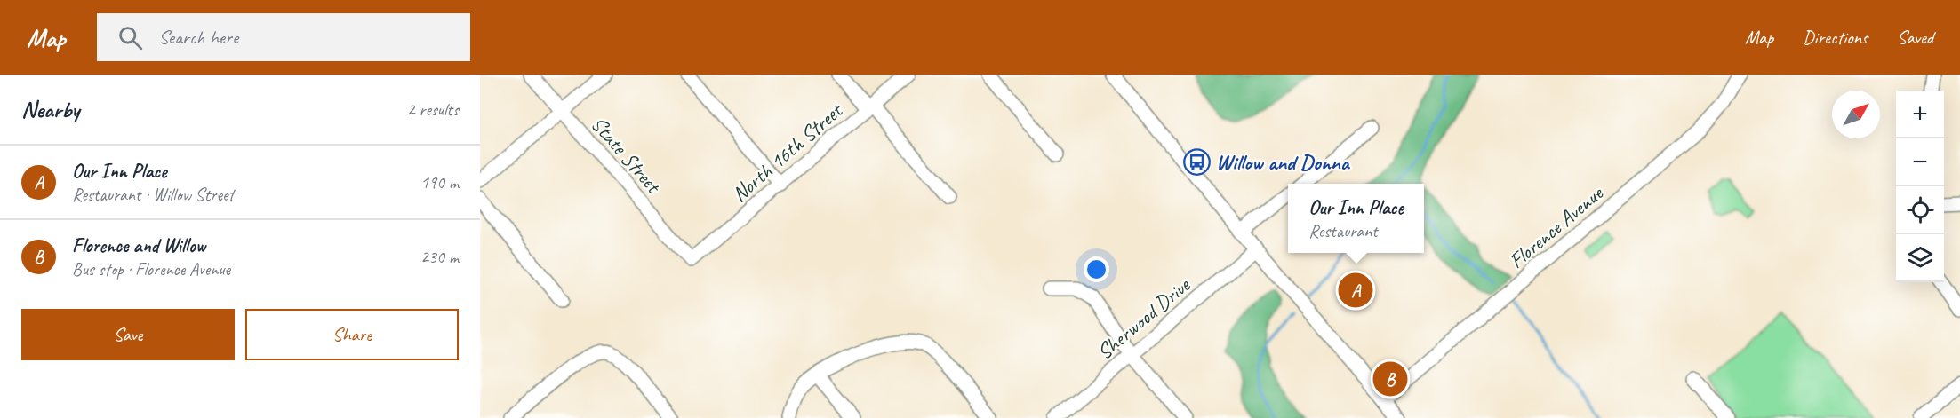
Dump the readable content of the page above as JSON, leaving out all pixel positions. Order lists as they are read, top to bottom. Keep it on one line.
{"streets":{"street":["North 16th Street","State Street","Florence Avenue","Sherwood Drive"]},"crossings":[["North 16th Street","State Street"]],"places":{"bus stop":["Willow and Donna"]},"north":"top right","page":{"header":"Map","search":"Search here","nav":["Map","Directions","Saved"],"heading":["Nearby","2 results"],"map_buttons":["+","−"],"list":[{"mark":"A","name":"Our Inn Place","note":"Restaurant · Willow Street","value":"190 m"},{"mark":"B","name":"Florence and Willow","note":"Bus stop · Florence Avenue","value":"230 m"}],"popup":["Our Inn Place","Restaurant"],"pins":["A","B"],"buttons":["Save","Share"]}}
